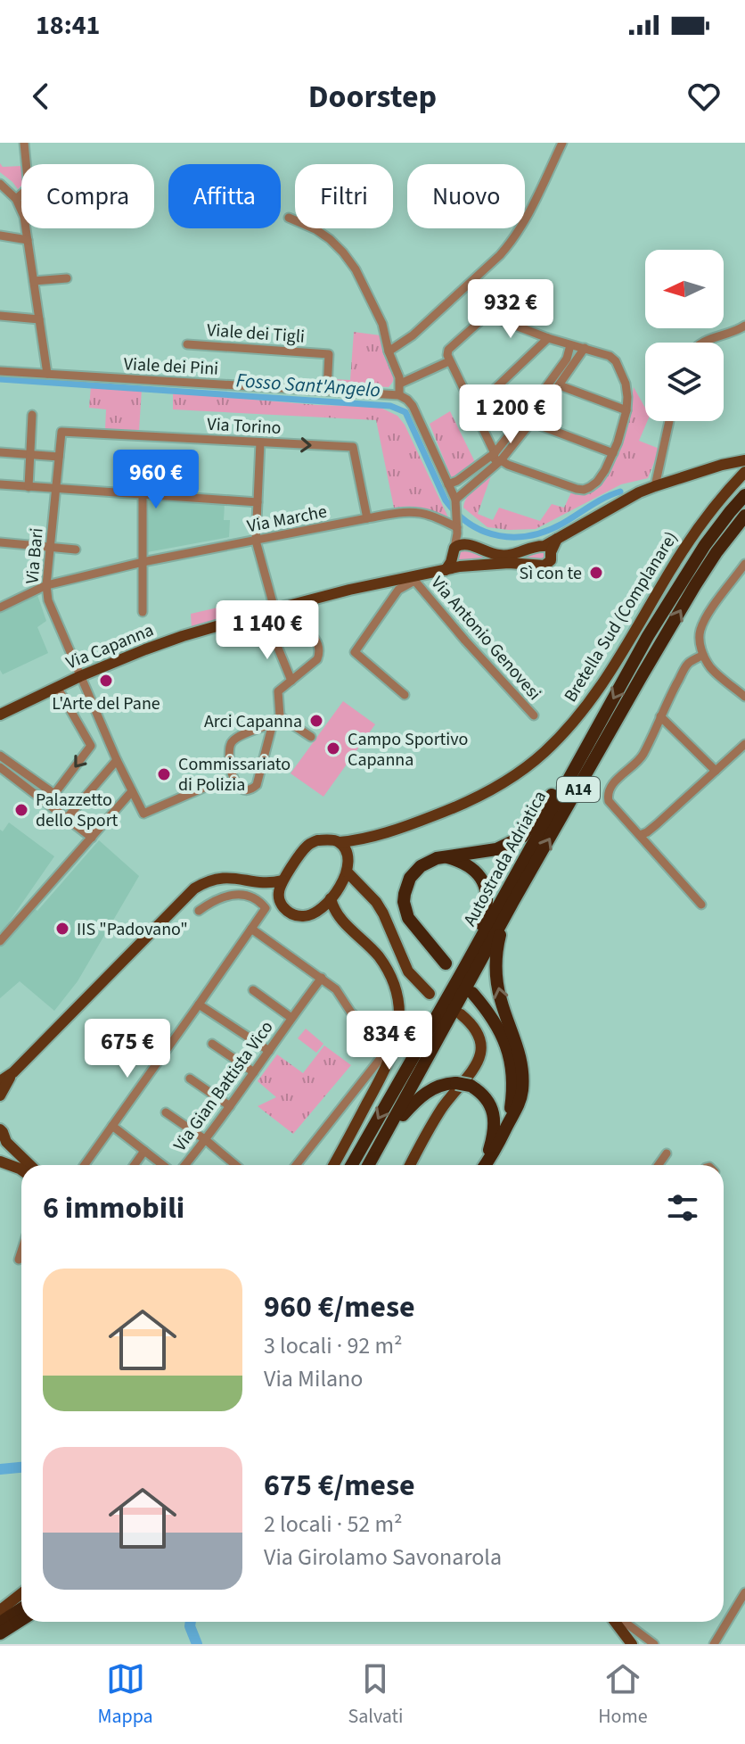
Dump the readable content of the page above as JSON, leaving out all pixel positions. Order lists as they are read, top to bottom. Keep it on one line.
{"streets":{"highway":["A14","Autostrada Adriatica"],"main road":["Bretella Sud (Complanare)","Via Capanna"],"street":["Viale dei Tigli","Viale dei Pini","Via Torino","Via Marche","Via Bari","Via Antonio Genovesi","Via Gian Battista Vico"]},"crossings":[["Viale dei Tigli","Viale dei Pini"],["Via Torino","Via Marche"],["Via Torino","Via Bari"],["Via Marche","Via Bari"],["Via Bari","Via Capanna"],["Via Antonio Genovesi","Via Capanna"]],"water":["Fosso Sant'Angelo"],"places":["Sì con te","L'Arte del Pane","Arci Capanna","Campo Sportivo Capanna","Commissariato di Polizia","Palazzetto dello Sport","IIS \"Padovano\""],"north":"left","page":{"status":"18:41","header":"Doorstep","chip":["Compra","Affitta","Filtri","Nuovo"],"price":["932 €","1 200 €","960 €","1 140 €","834 €","675 €"],"heading":"6 immobili","list":[{"name":"960 €/mese","note":"3 locali · 92 m² · Via Milano"},{"name":"675 €/mese","note":"2 locali · 52 m² · Via Girolamo Savonarola"}],"tabs":["Mappa","Salvati","Home"]}}
